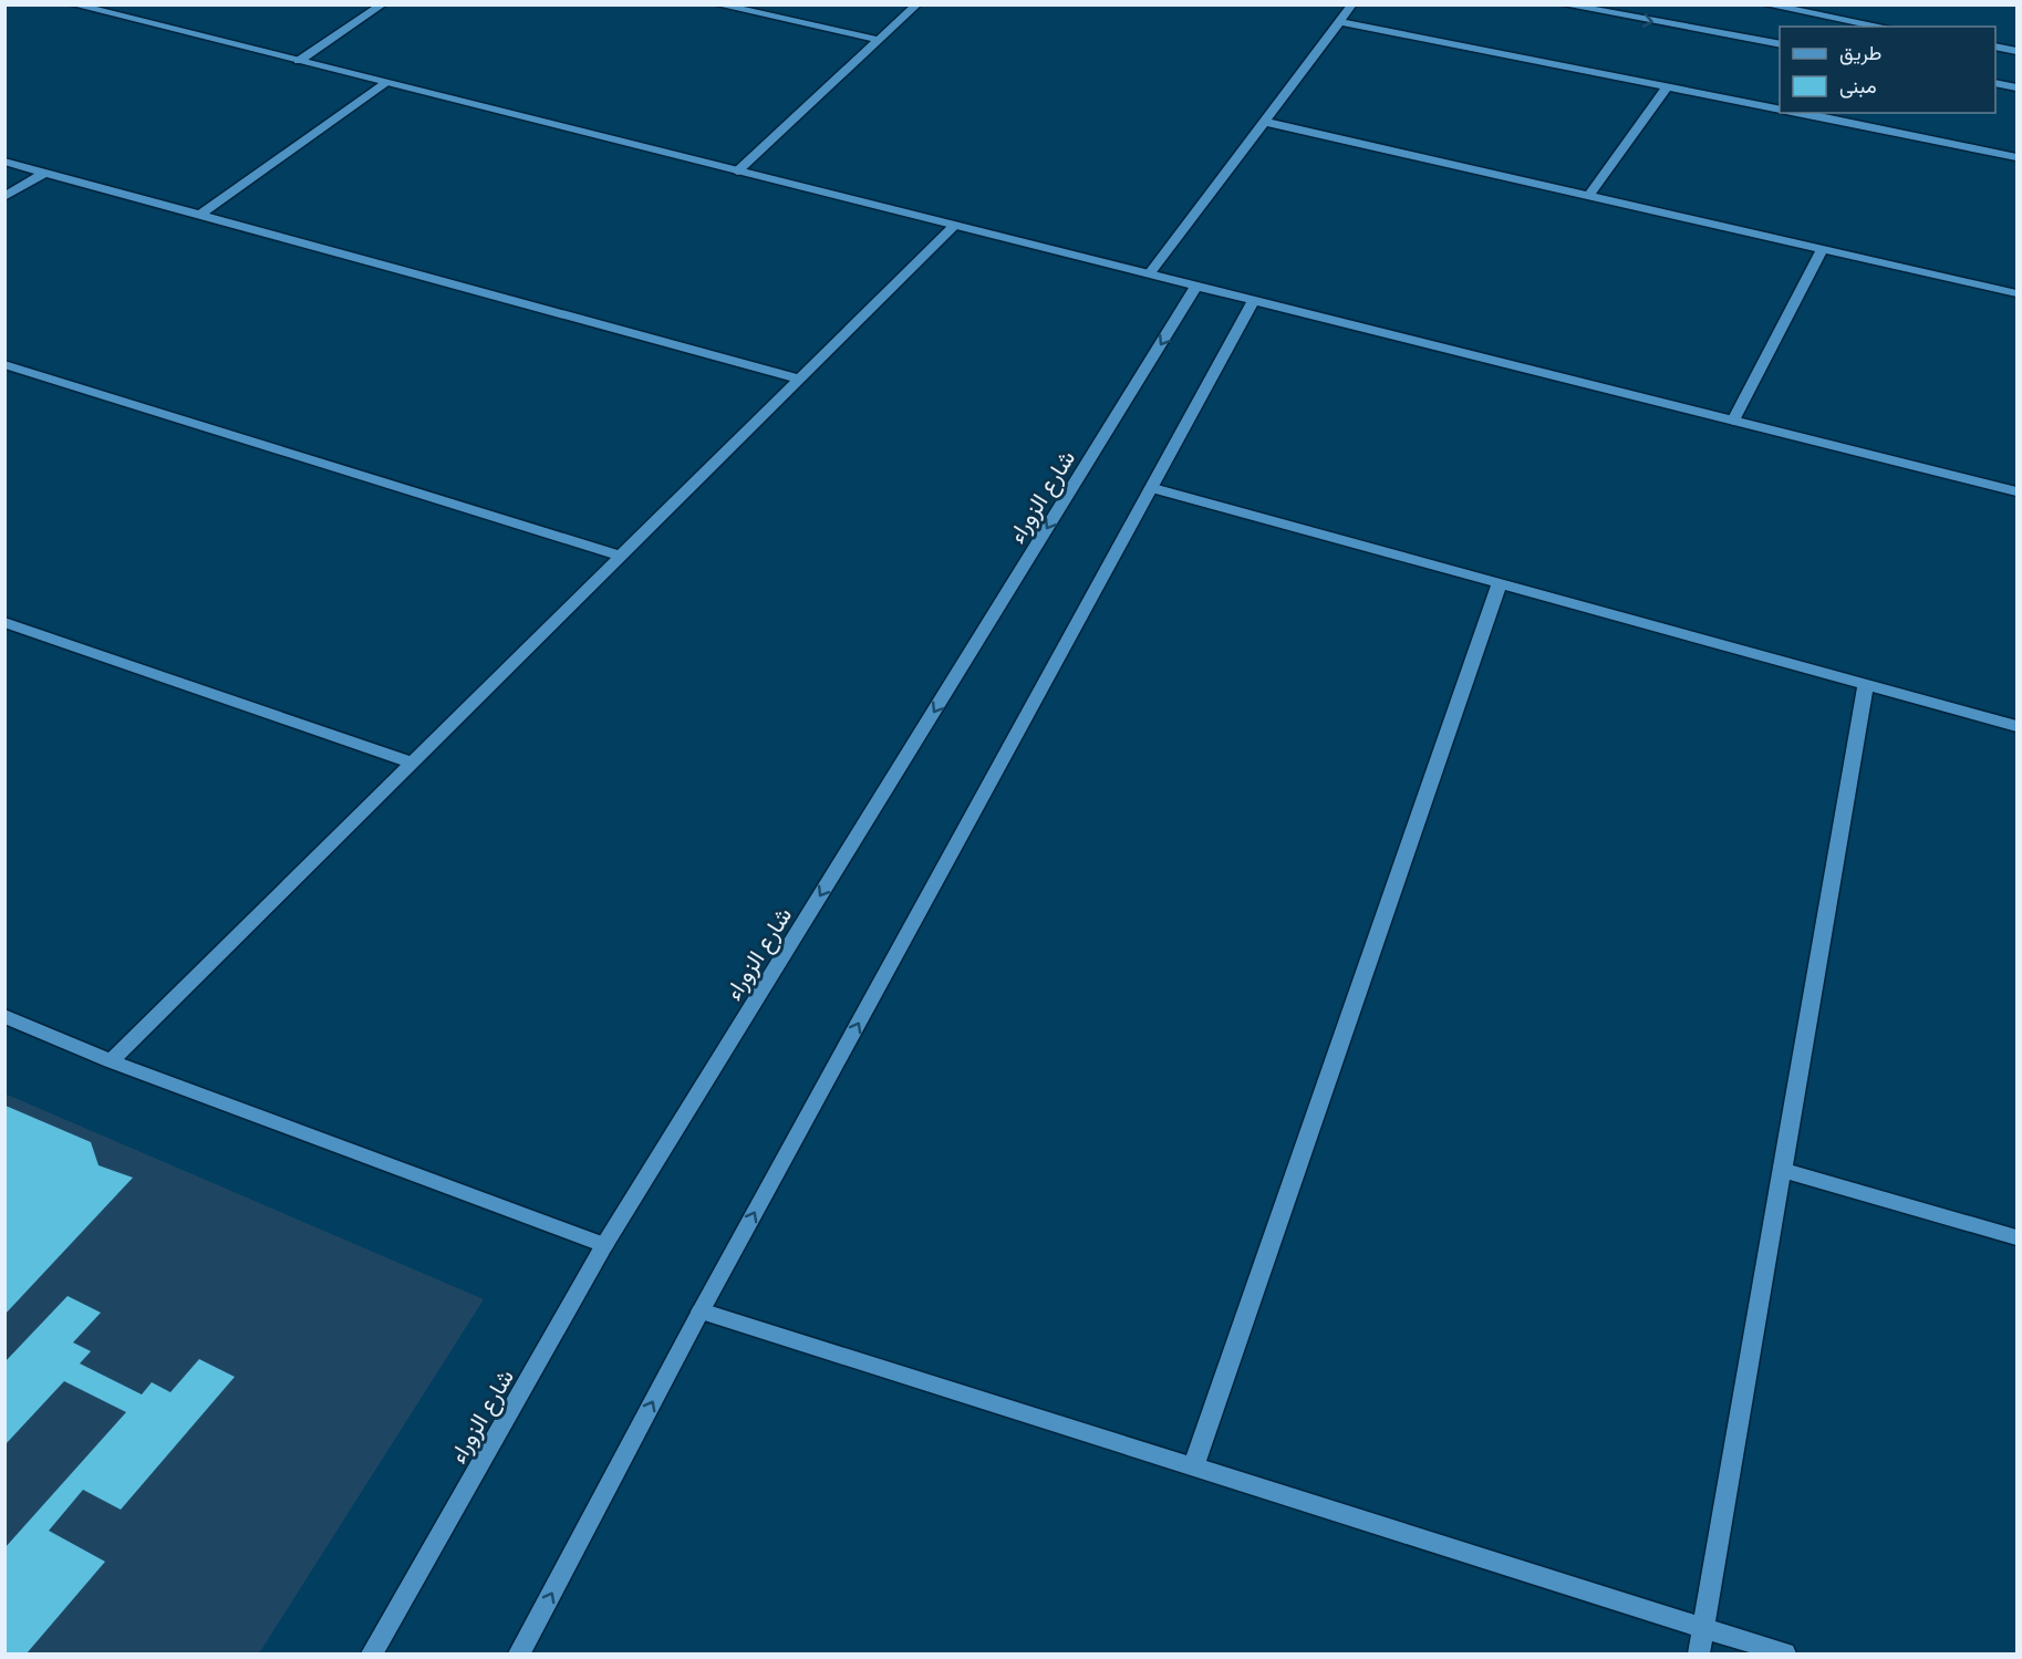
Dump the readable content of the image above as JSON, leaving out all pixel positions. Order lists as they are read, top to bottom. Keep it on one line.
{"streets":{"street":["شارع الزوراء"]},"legend":["طريق","مبنى"]}
